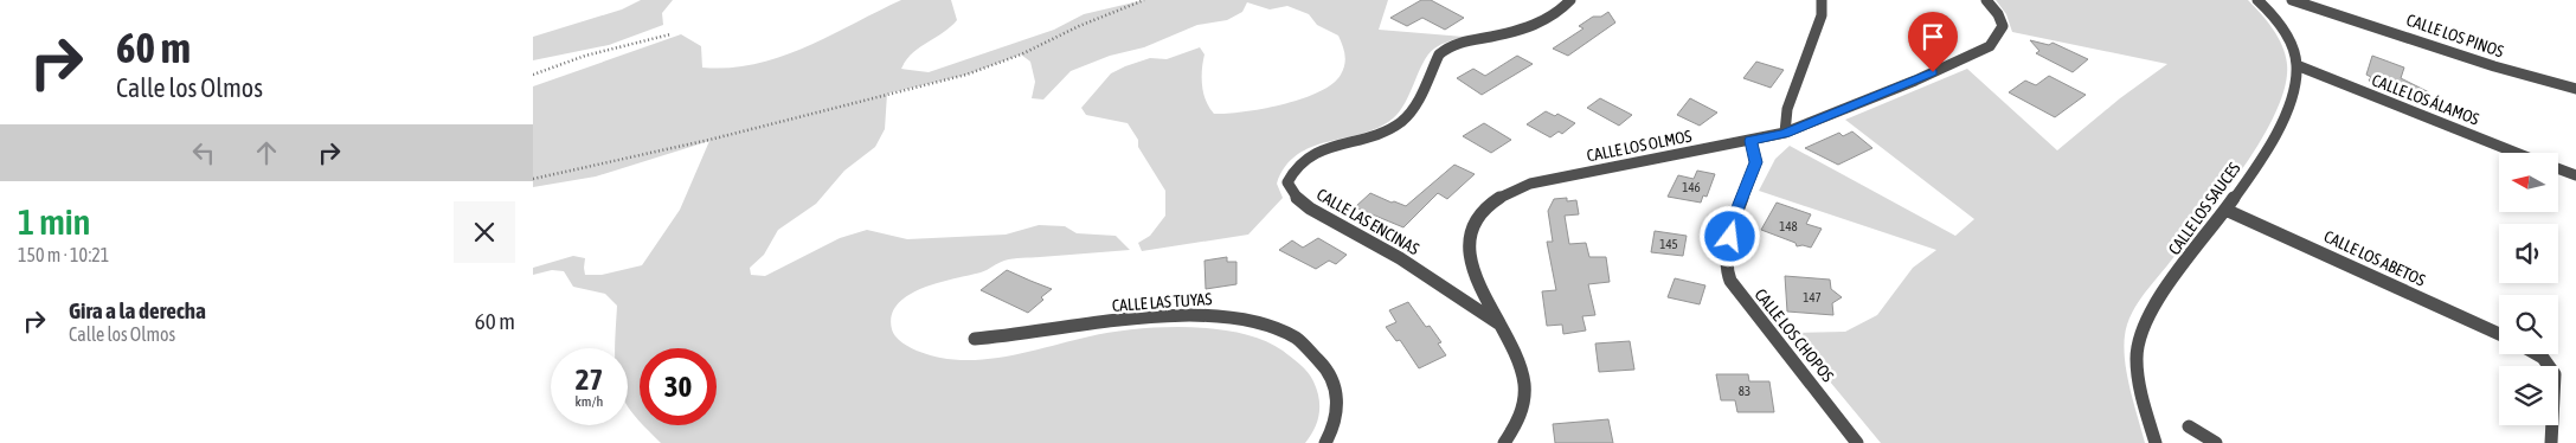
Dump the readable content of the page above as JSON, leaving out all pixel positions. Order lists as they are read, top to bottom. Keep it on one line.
{"streets":{"street":["CALLE LOS PINOS","CALLE LOS ÁLAMOS","CALLE LOS OLMOS","CALLE LOS SAUCES","CALLE LAS ENCINAS","CALLE LOS ABETOS","CALLE LAS TUYAS","CALLE LOS CHOPOS"]},"crossings":[["CALLE LOS ÁLAMOS","CALLE LOS SAUCES"],["CALLE LOS OLMOS","CALLE LAS ENCINAS"],["CALLE LOS OLMOS","CALLE LOS CHOPOS"],["CALLE LOS SAUCES","CALLE LOS ABETOS"]],"house_numbers":["146","148","145","147","83"],"north":"left","page":{"turn":["60 m","Calle los Olmos"],"heading":["1 min","150 m · 10:21"],"list":[{"name":"Gira a la derecha","note":"Calle los Olmos","value":"60 m"}],"speed":"27 km/h","limit":"30"}}
